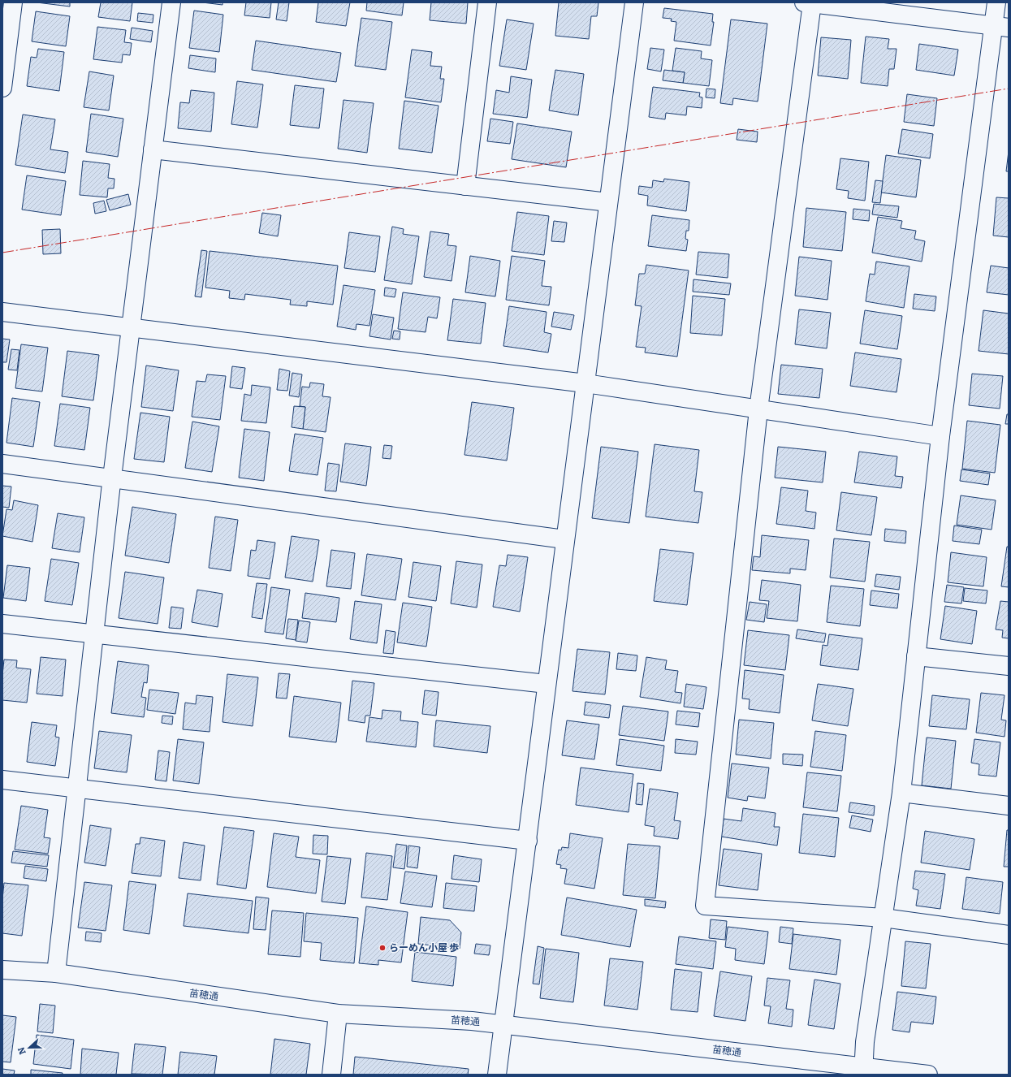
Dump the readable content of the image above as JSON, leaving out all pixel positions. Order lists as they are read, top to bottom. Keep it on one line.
{"streets":{"street":["苗穂通"]},"places":["らーめん小屋 歩"],"north":"left"}
